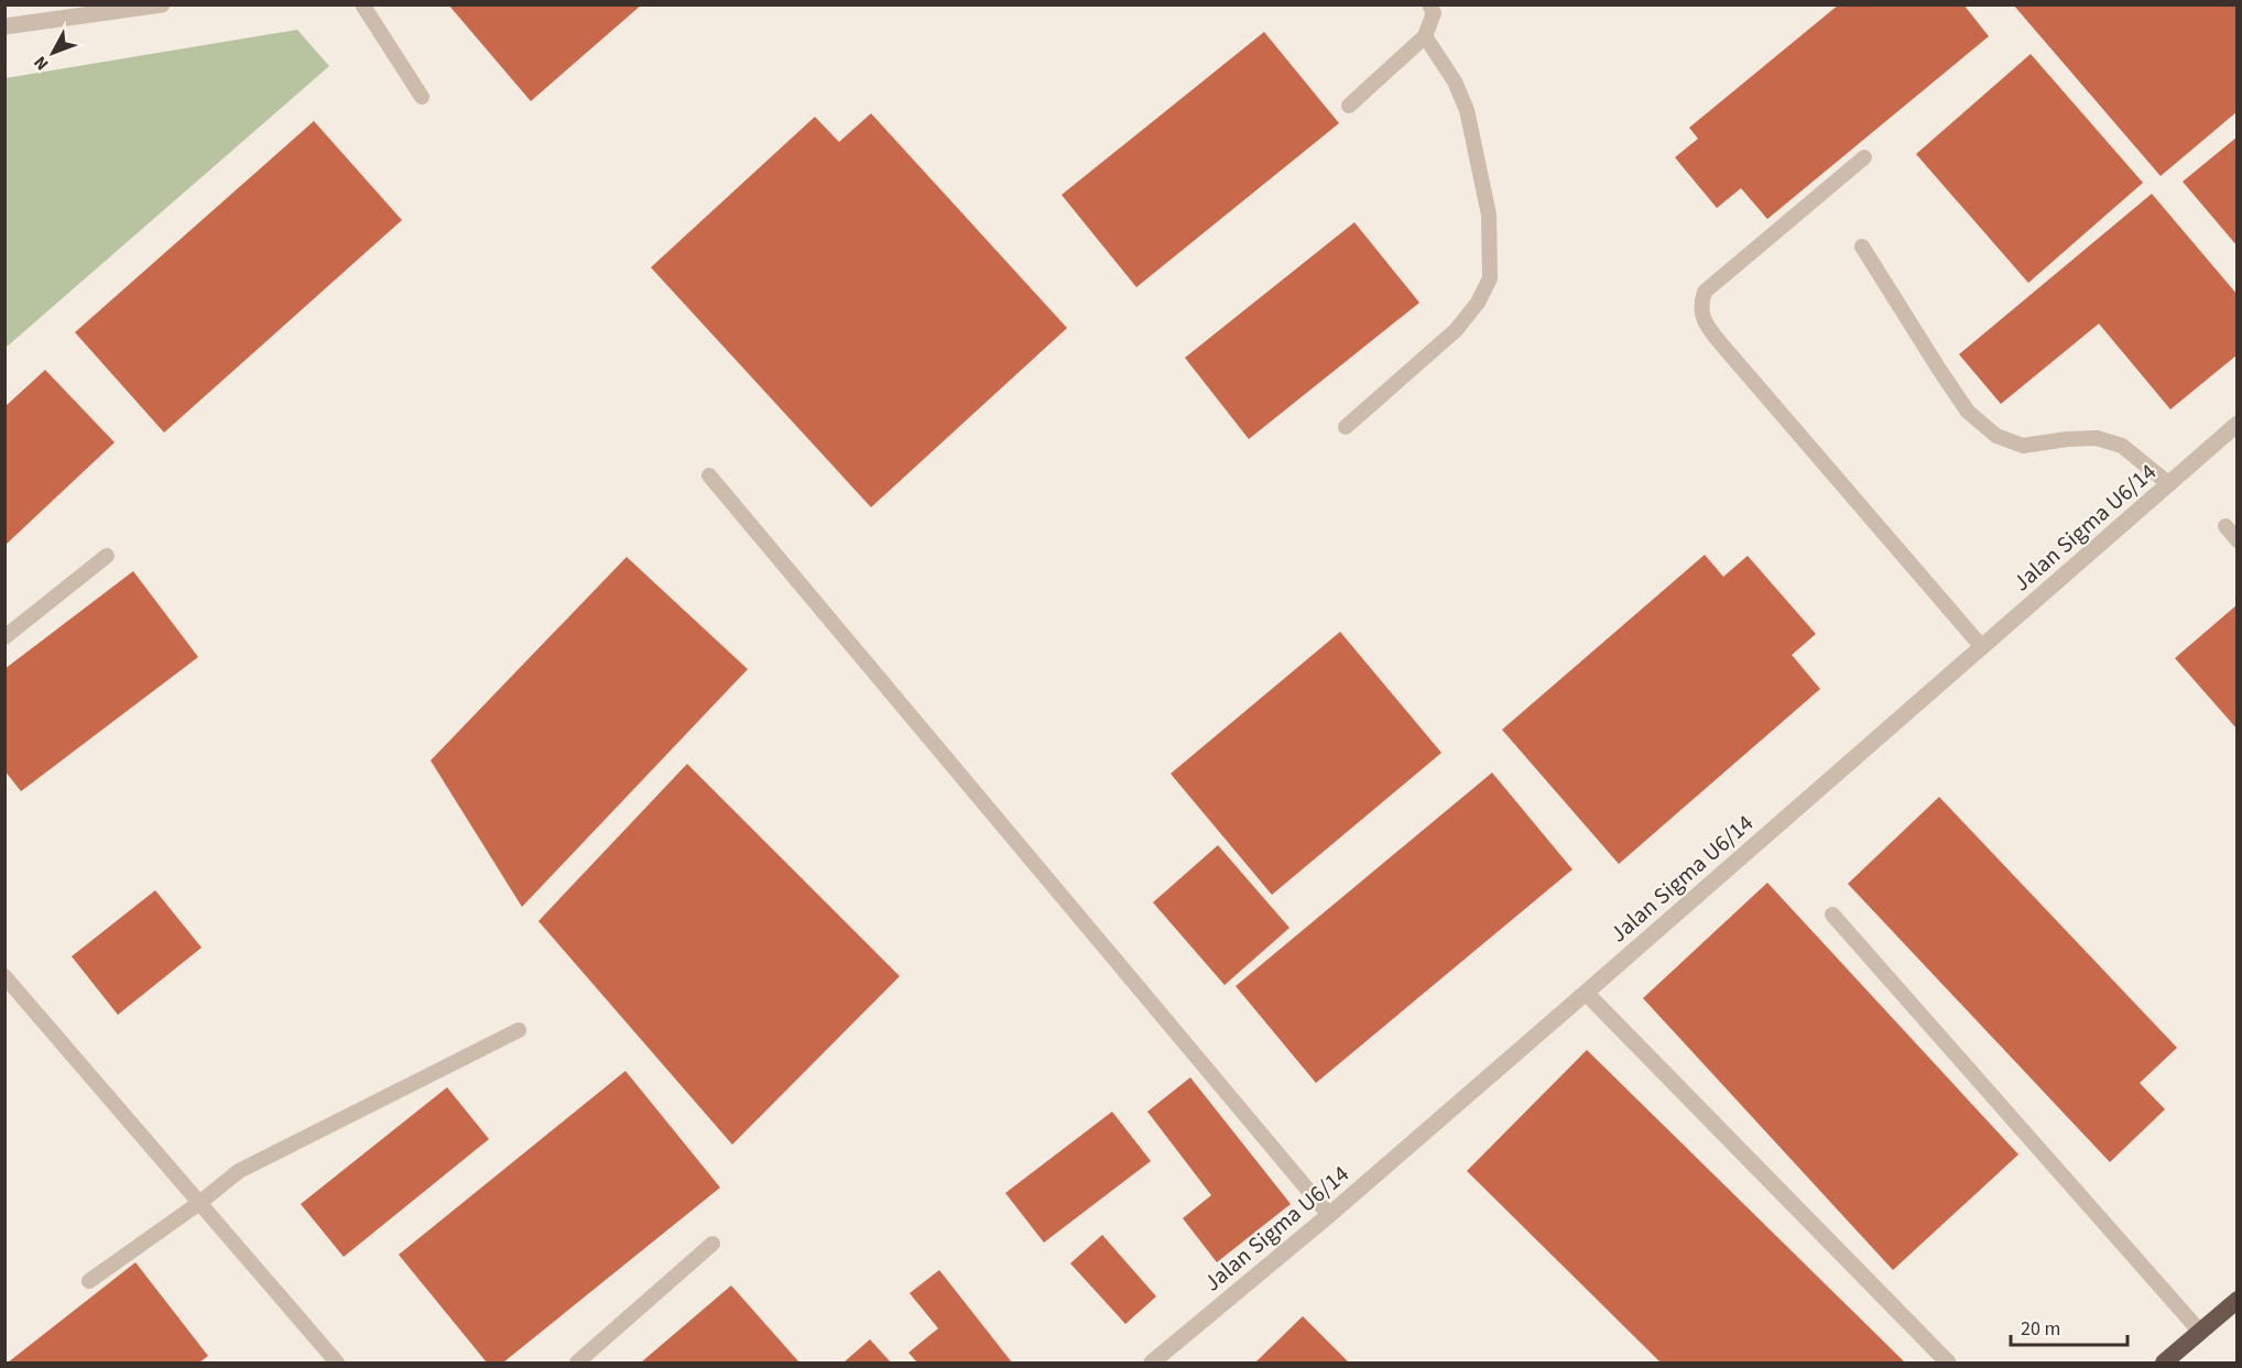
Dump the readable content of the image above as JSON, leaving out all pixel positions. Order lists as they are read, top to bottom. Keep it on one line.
{"streets":{"street":["Jalan Sigma U6/14"]},"scale_bar":"20 m","north":"bottom left"}
